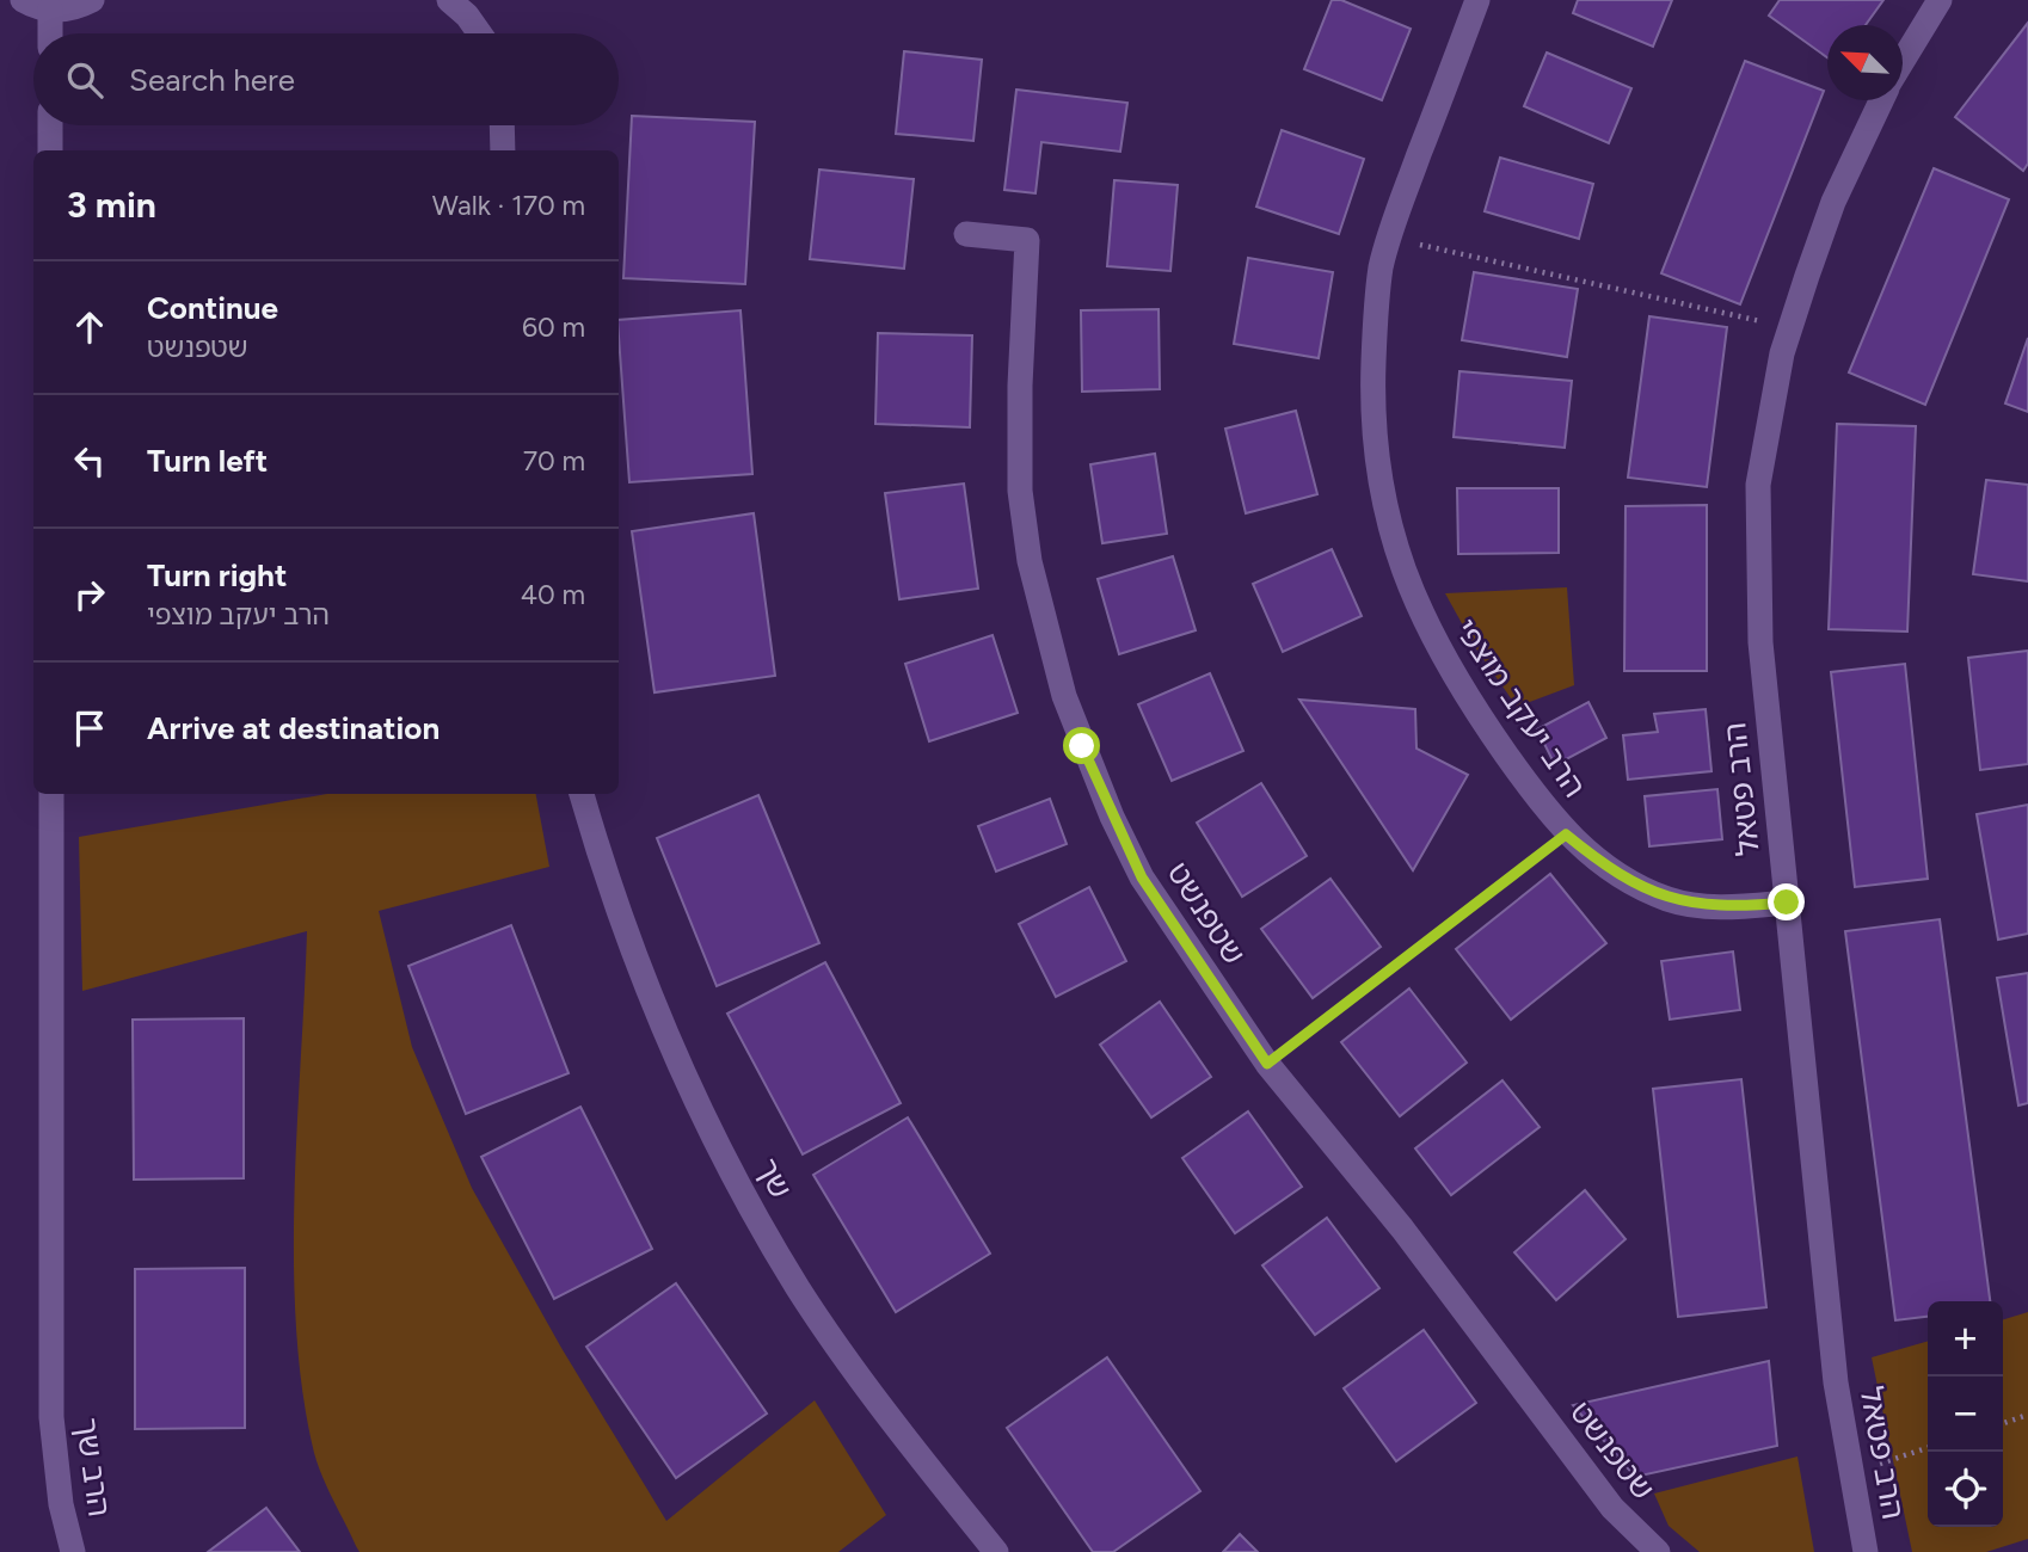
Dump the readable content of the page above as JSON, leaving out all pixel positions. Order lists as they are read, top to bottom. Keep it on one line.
{"streets":{"street":["הרב יעקב מוצפי","הרב פטאל","שטפנשט","שך","הרב שך"]},"crossings":[["הרב יעקב מוצפי","הרב פטאל"]],"north":"top left","page":{"search":"Search here","heading":["3 min","Walk · 170 m"],"list":[["Continue","שטפנשט","60 m"],["Turn left","70 m"],["Turn right","הרב יעקב מוצפי","40 m"],"Arrive at destination"],"map_buttons":["+","−"]}}
